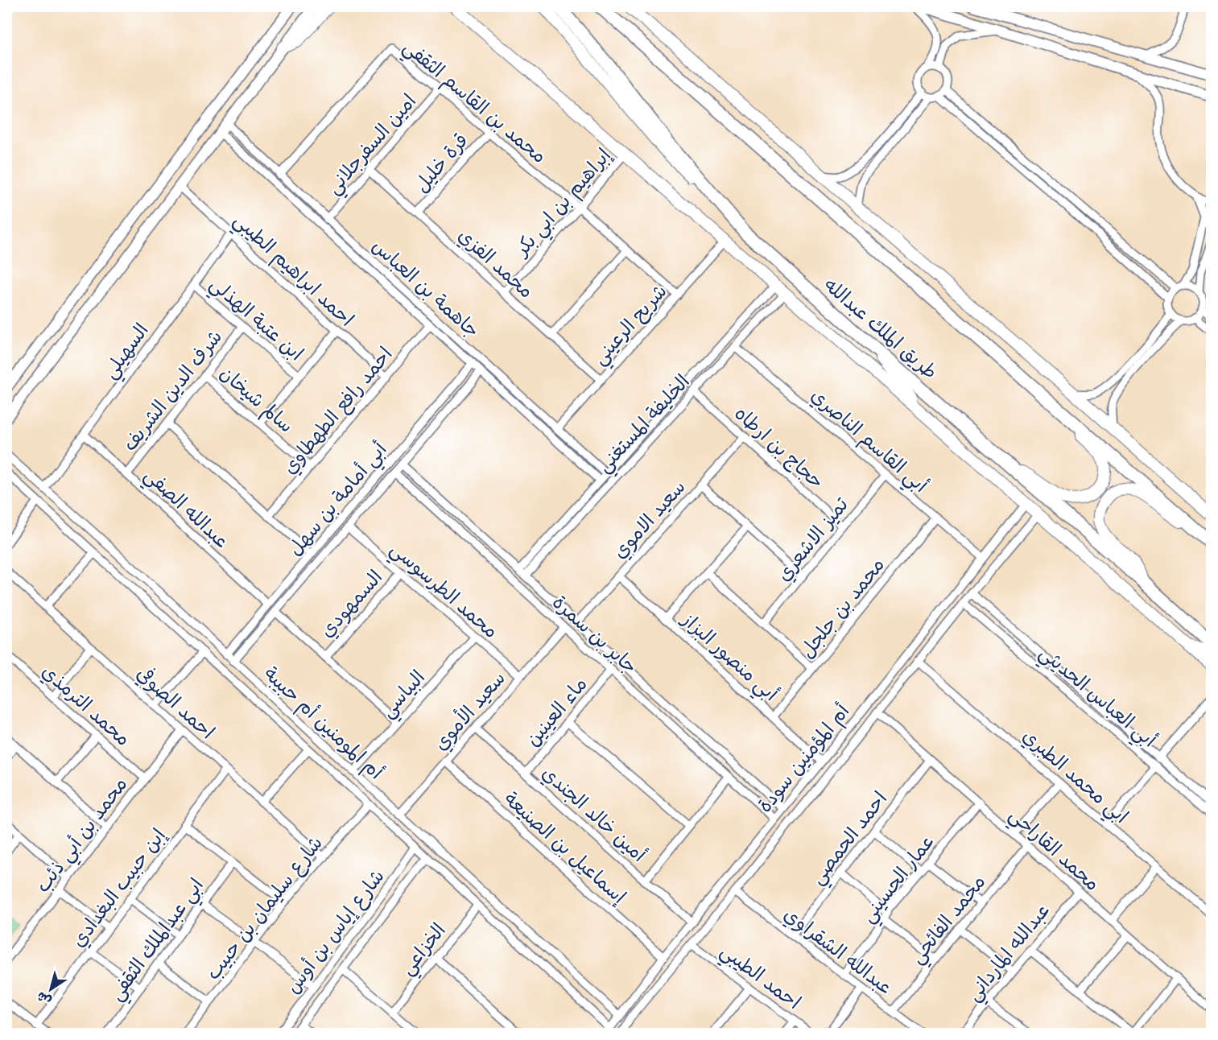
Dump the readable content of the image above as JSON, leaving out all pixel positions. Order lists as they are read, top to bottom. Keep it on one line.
{"streets":{"highway":["طريق الملك عبدالله"],"street":["محمد بن القاسم الثقفي","امين السفرجلاني","قرة خليل","إبراهيم بن ابي بكر","محمد الفزي","احمد ابراهيم الطيبي","جاهمة بن العباس","ابن عتبة الهذلي","شريح الرعيني","السهيلي","شرف الدين الشريف","سالم شيخان","احمد رافع الطهطاوي","الخليفة المستغني","أبي القاسم الناصري","حجاج بن ارطاه","أبي أمامة بن سهل","عبدالله الصفي","سعيد الاموي","تميز الاشعري","محمد الطرسوسي","السمهودي","محمد بن جلجل","جابر بن سمرة","أبي منصور البزاز","البياسي","أبي العباس الحديثي","احمد الصوفي","محمد الترمذي","سعيد الأموي","ماء العينين","أم المومنين أم حبيبة","أم المؤمنين سودة","ابي محمد الطبري","أمين خالد الجندي","محمد بن أبي ذئب","احمد الحمصي","إسماعيل بن الصنيعة","محمد القاراحي","عمار الحسيني","إبن حبيب البغدادي","شارع سليمان بن حبيب","محمد الفائحي","شارع إياس بن أوس","ابي عبدالملك الثقفي","الخزاعي","عبدالله الشقراوي","عبدالله المارداني","احمد الطيبي"]},"crossings":[["محمد بن القاسم الثقفي","امين السفرجلاني"],["محمد بن القاسم الثقفي","قرة خليل"],["محمد بن القاسم الثقفي","إبراهيم بن ابي بكر"],["محمد بن القاسم الثقفي","جاهمة بن العباس"],["محمد بن القاسم الثقفي","شريح الرعيني"],["امين السفرجلاني","محمد الفزي"],["امين السفرجلاني","جاهمة بن العباس"],["قرة خليل","محمد الفزي"],["إبراهيم بن ابي بكر","محمد الفزي"],["محمد الفزي","شريح الرعيني"],["احمد ابراهيم الطيبي","السهيلي"],["احمد ابراهيم الطيبي","احمد رافع الطهطاوي"],["جاهمة بن العباس","شريح الرعيني"],["جاهمة بن العباس","احمد رافع الطهطاوي"],["جاهمة بن العباس","الخليفة المستغني"],["جاهمة بن العباس","أبي أمامة بن سهل"],["ابن عتبة الهذلي","السهيلي"],["ابن عتبة الهذلي","شرف الدين الشريف"],["السهيلي","عبدالله الصفي"],["السهيلي","أم المومنين أم حبيبة"],["شرف الدين الشريف","سالم شيخان"],["شرف الدين الشريف","عبدالله الصفي"],["سالم شيخان","احمد رافع الطهطاوي"],["الخليفة المستغني","أبي القاسم الناصري"],["الخليفة المستغني","حجاج بن ارطاه"],["الخليفة المستغني","جابر بن سمرة"],["أبي القاسم الناصري","تميز الاشعري"],["أبي القاسم الناصري","محمد بن جلجل"],["أبي القاسم الناصري","أم المؤمنين سودة"],["حجاج بن ارطاه","سعيد الاموي"],["حجاج بن ارطاه","تميز الاشعري"],["أبي أمامة بن سهل","عبدالله الصفي"],["أبي أمامة بن سهل","محمد الطرسوسي"],["أبي أمامة بن سهل","جابر بن سمرة"],["أبي أمامة بن سهل","أم المومنين أم حبيبة"],["سعيد الاموي","جابر بن سمرة"],["سعيد الاموي","أبي منصور البزاز"],["محمد الطرسوسي","السمهودي"],["محمد الطرسوسي","البياسي"],["محمد الطرسوسي","سعيد الأموي"],["محمد بن جلجل","أبي منصور البزاز"],["جابر بن سمرة","سعيد الأموي"],["جابر بن سمرة","ماء العينين"],["جابر بن سمرة","أم المؤمنين سودة"],["أبي منصور البزاز","أم المؤمنين سودة"],["البياسي","أم المومنين أم حبيبة"],["أبي العباس الحديثي","أم المؤمنين سودة"],["احمد الصوفي","محمد بن أبي ذئب"],["احمد الصوفي","إبن حبيب البغدادي"],["احمد الصوفي","شارع سليمان بن حبيب"],["محمد الترمذي","محمد بن أبي ذئب"],["سعيد الأموي","أم المومنين أم حبيبة"],["سعيد الأموي","أمين خالد الجندي"],["سعيد الأموي","إسماعيل بن الصنيعة"],["ماء العينين","أمين خالد الجندي"],["أم المومنين أم حبيبة","أم المؤمنين سودة"],["أم المومنين أم حبيبة","شارع سليمان بن حبيب"],["أم المومنين أم حبيبة","شارع إياس بن أوس"],["أم المومنين أم حبيبة","الخزاعي"],["أم المؤمنين سودة","ابي محمد الطبري"],["أم المؤمنين سودة","أمين خالد الجندي"],["أم المؤمنين سودة","إسماعيل بن الصنيعة"],["أم المؤمنين سودة","محمد القاراحي"],["أم المؤمنين سودة","عبدالله الشقراوي"],["أم المؤمنين سودة","احمد الطيبي"],["احمد الحمصي","محمد القاراحي"],["احمد الحمصي","عبدالله الشقراوي"],["محمد القاراحي","عمار الحسيني"],["محمد القاراحي","محمد الفائحي"],["محمد القاراحي","عبدالله المارداني"],["عمار الحسيني","عبدالله الشقراوي"],["محمد الفائحي","عبدالله الشقراوي"]],"north":"bottom left"}
